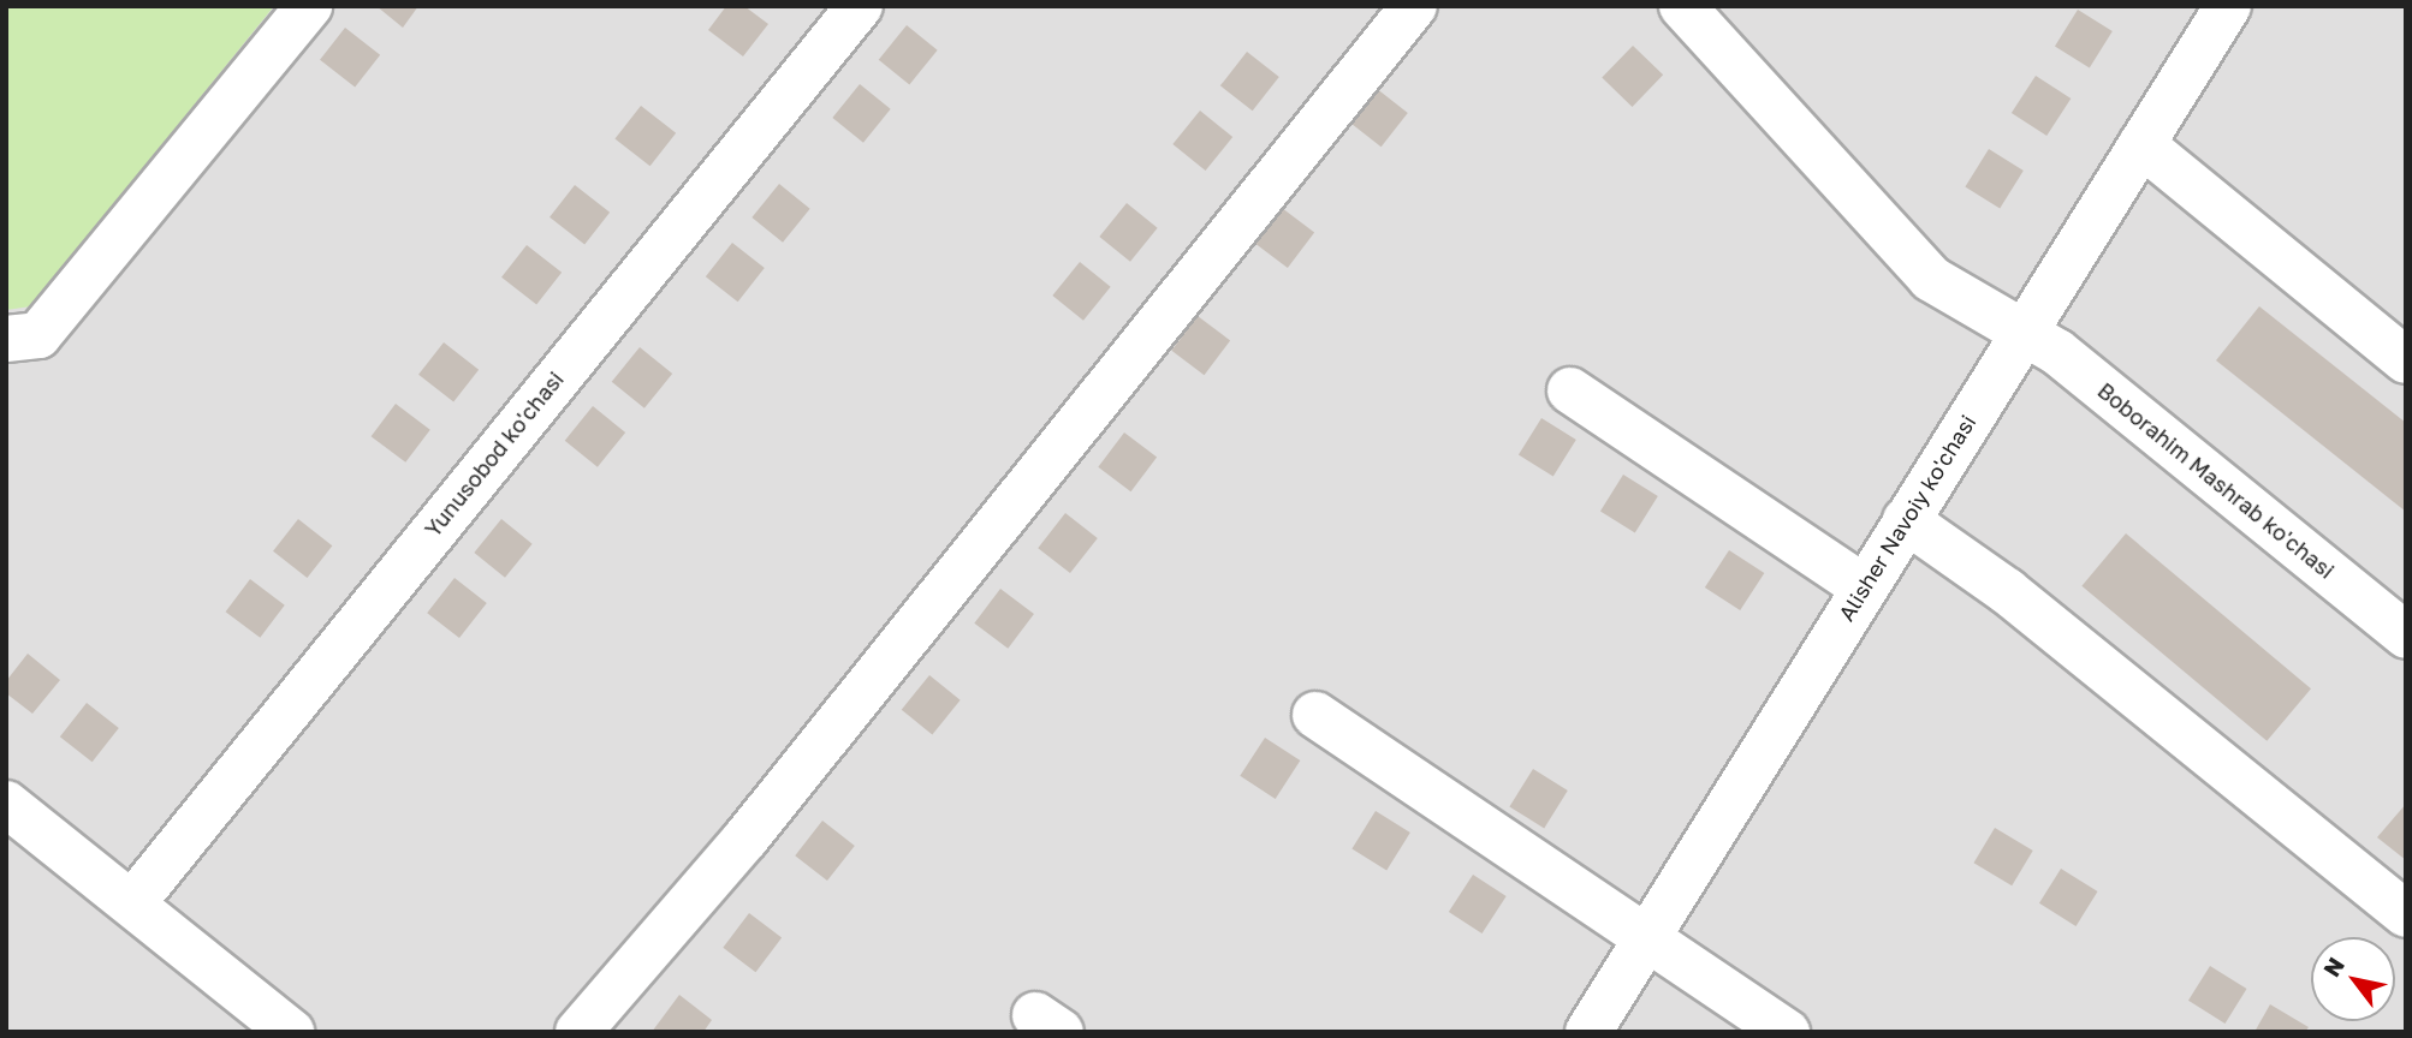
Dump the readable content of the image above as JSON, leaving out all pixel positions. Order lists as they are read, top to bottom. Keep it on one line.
{"streets":{"street":["Yunusobod ko'chasi","Boborahim Mashrab ko'chasi","Alisher Navoiy ko'chasi"]},"crossings":[["Boborahim Mashrab ko'chasi","Alisher Navoiy ko'chasi"]],"north":"top left"}
